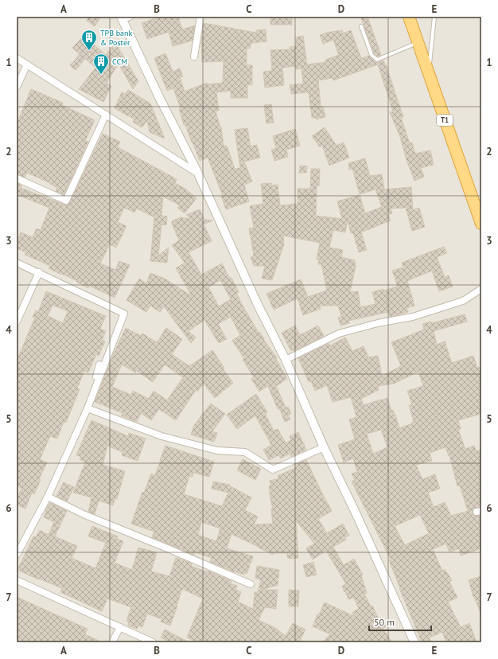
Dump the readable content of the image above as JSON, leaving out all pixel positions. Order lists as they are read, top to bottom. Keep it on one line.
{"streets":{"highway":["T1"]},"places":{"building":["TPB bank & Poster","CCM"]},"scale_bar":"50 m","grid":{"columns":["A","B","C","D","E"],"rows":["1","2","3","4","5","6","7"]}}
